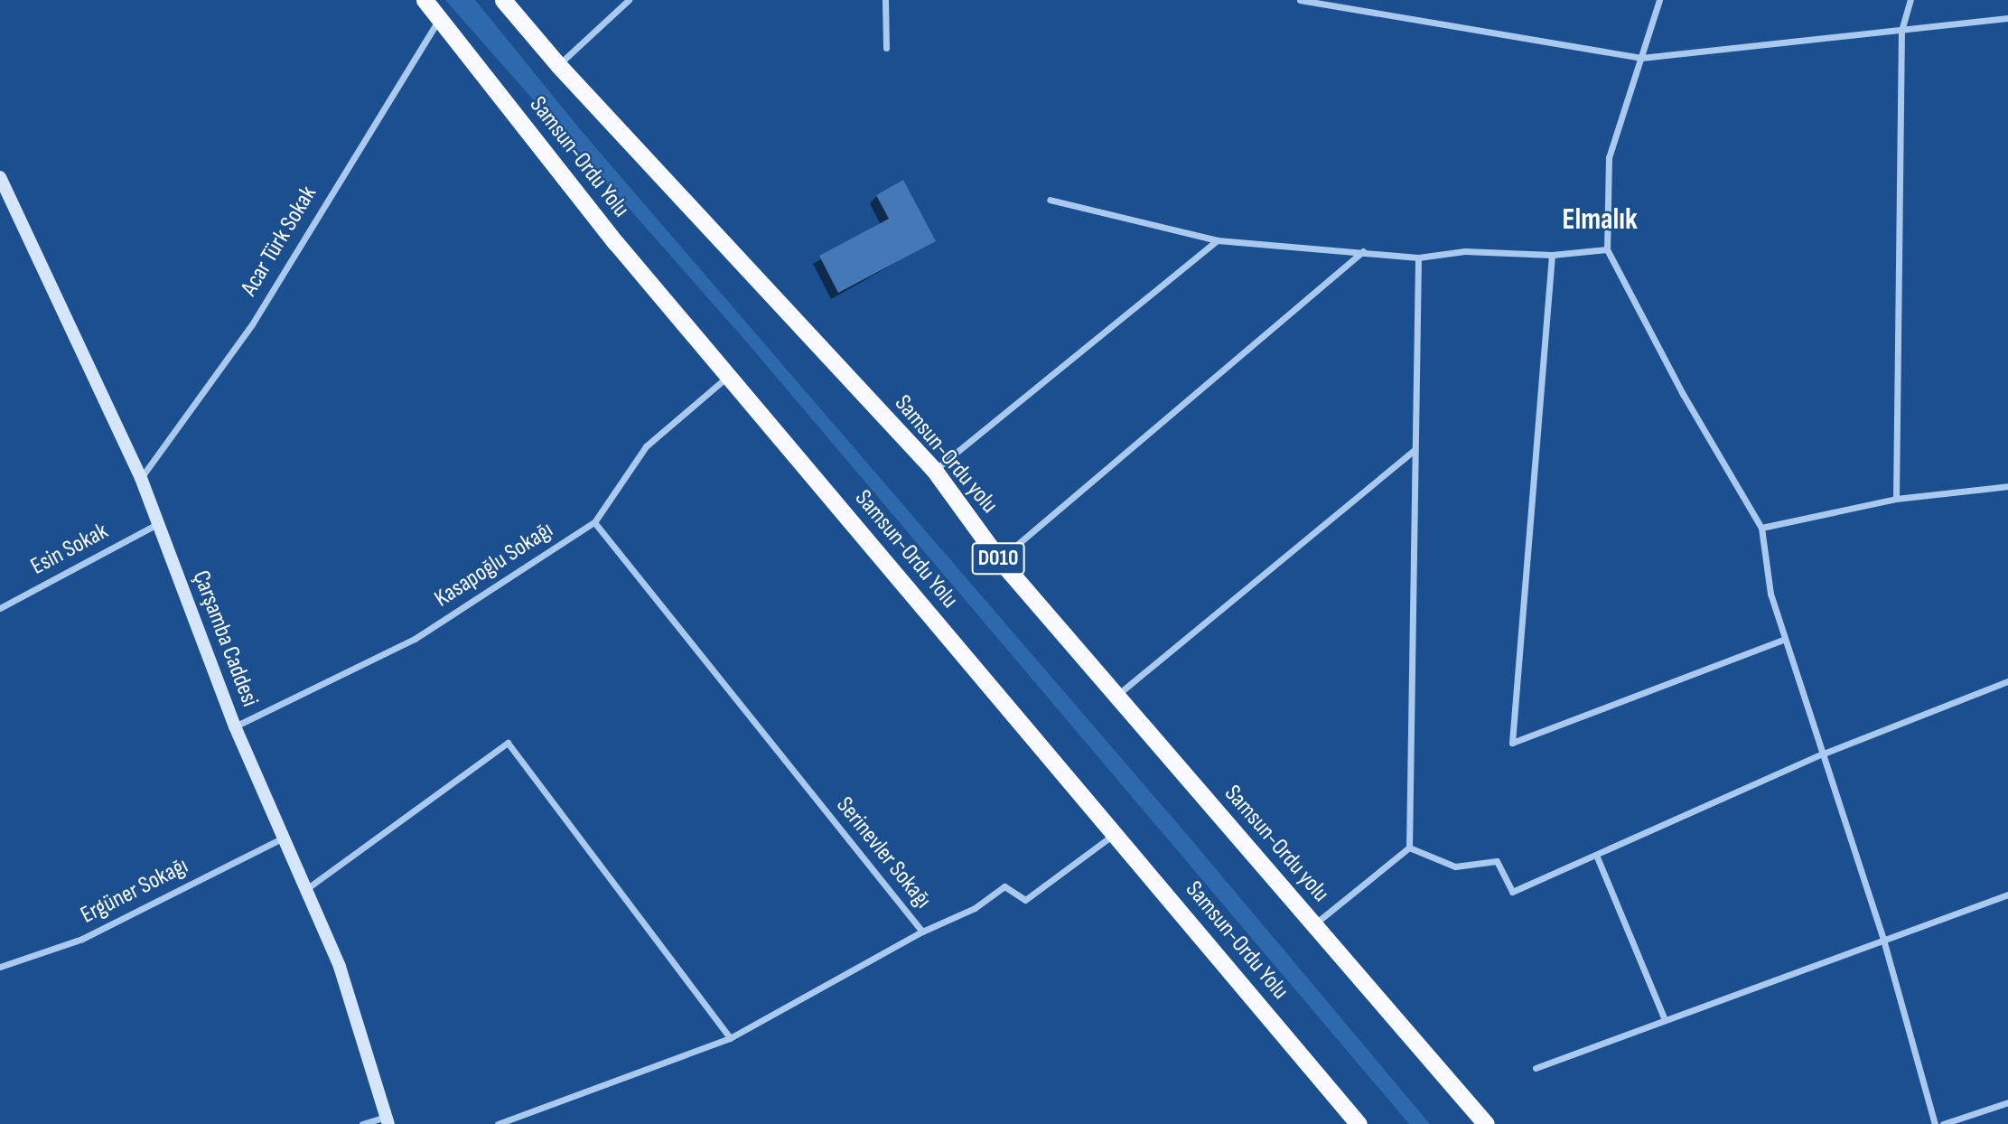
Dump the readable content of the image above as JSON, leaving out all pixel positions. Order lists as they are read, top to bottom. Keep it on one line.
{"streets":{"highway":["Samsun-Ordu Yolu","Samsun-Ordu yolu","D010"],"main road":["Çarşamba Caddesi"],"street":["Acar Türk Sokak","Esin Sokak","Kasapoğlu Sokağı","Serinevler Sokağı","Ergüner Sokağı"]},"crossings":[["Samsun-Ordu Yolu","Acar Türk Sokak"],["Samsun-Ordu Yolu","Kasapoğlu Sokağı"],["Acar Türk Sokak","Çarşamba Caddesi"],["Esin Sokak","Çarşamba Caddesi"],["Kasapoğlu Sokağı","Çarşamba Caddesi"],["Kasapoğlu Sokağı","Serinevler Sokağı"],["Çarşamba Caddesi","Ergüner Sokağı"]],"districts":["Elmalık"]}
